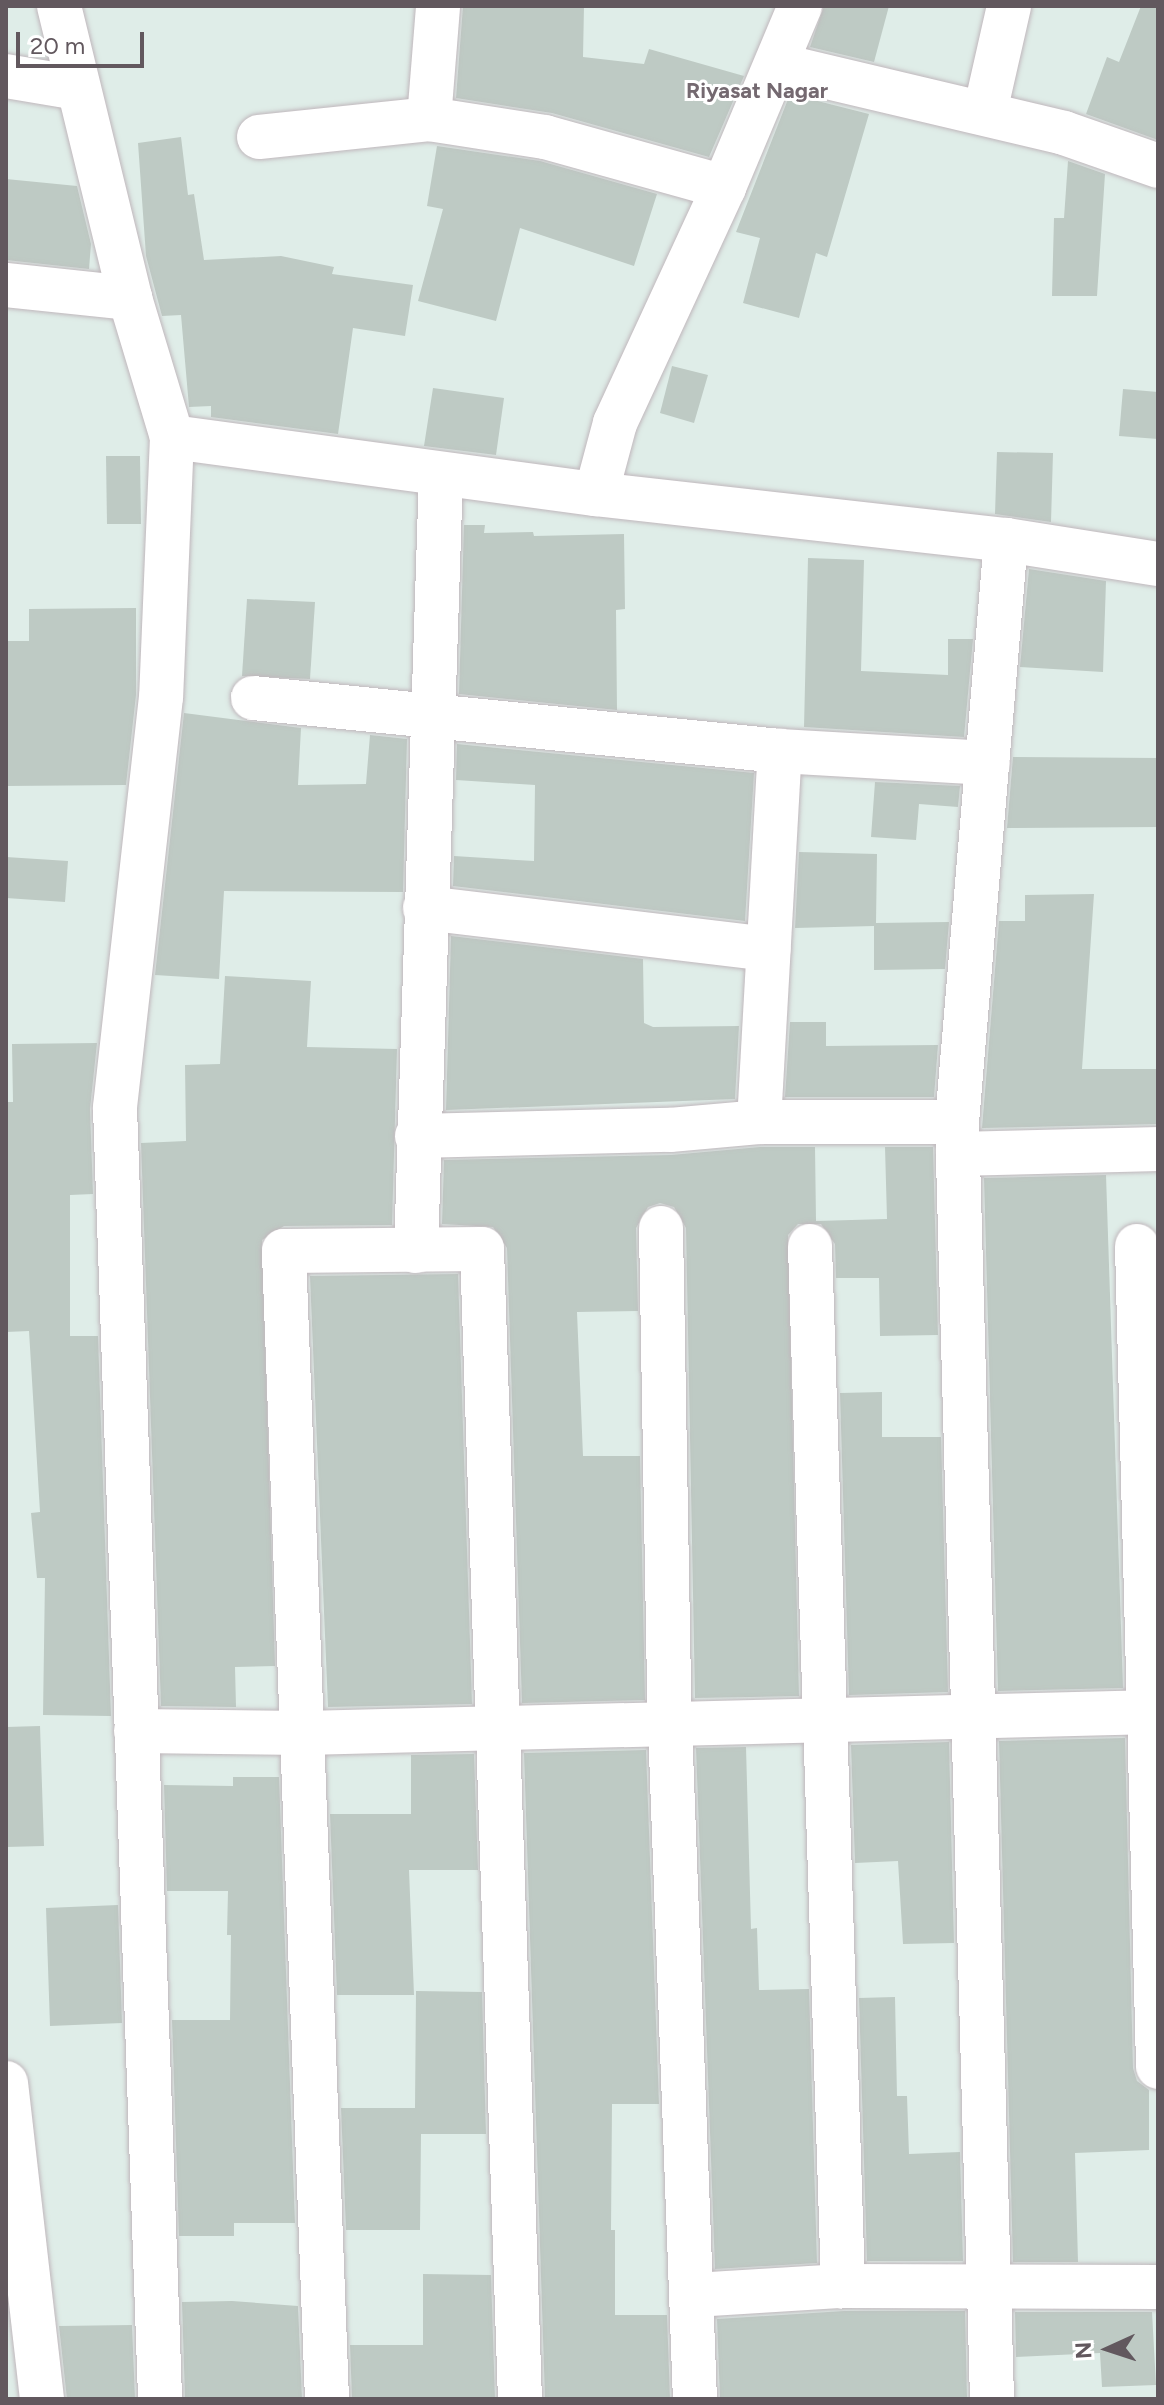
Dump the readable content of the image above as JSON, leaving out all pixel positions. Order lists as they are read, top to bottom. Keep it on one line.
{"districts":["Riyasat Nagar"],"scale_bar":"20 m","north":"left"}
